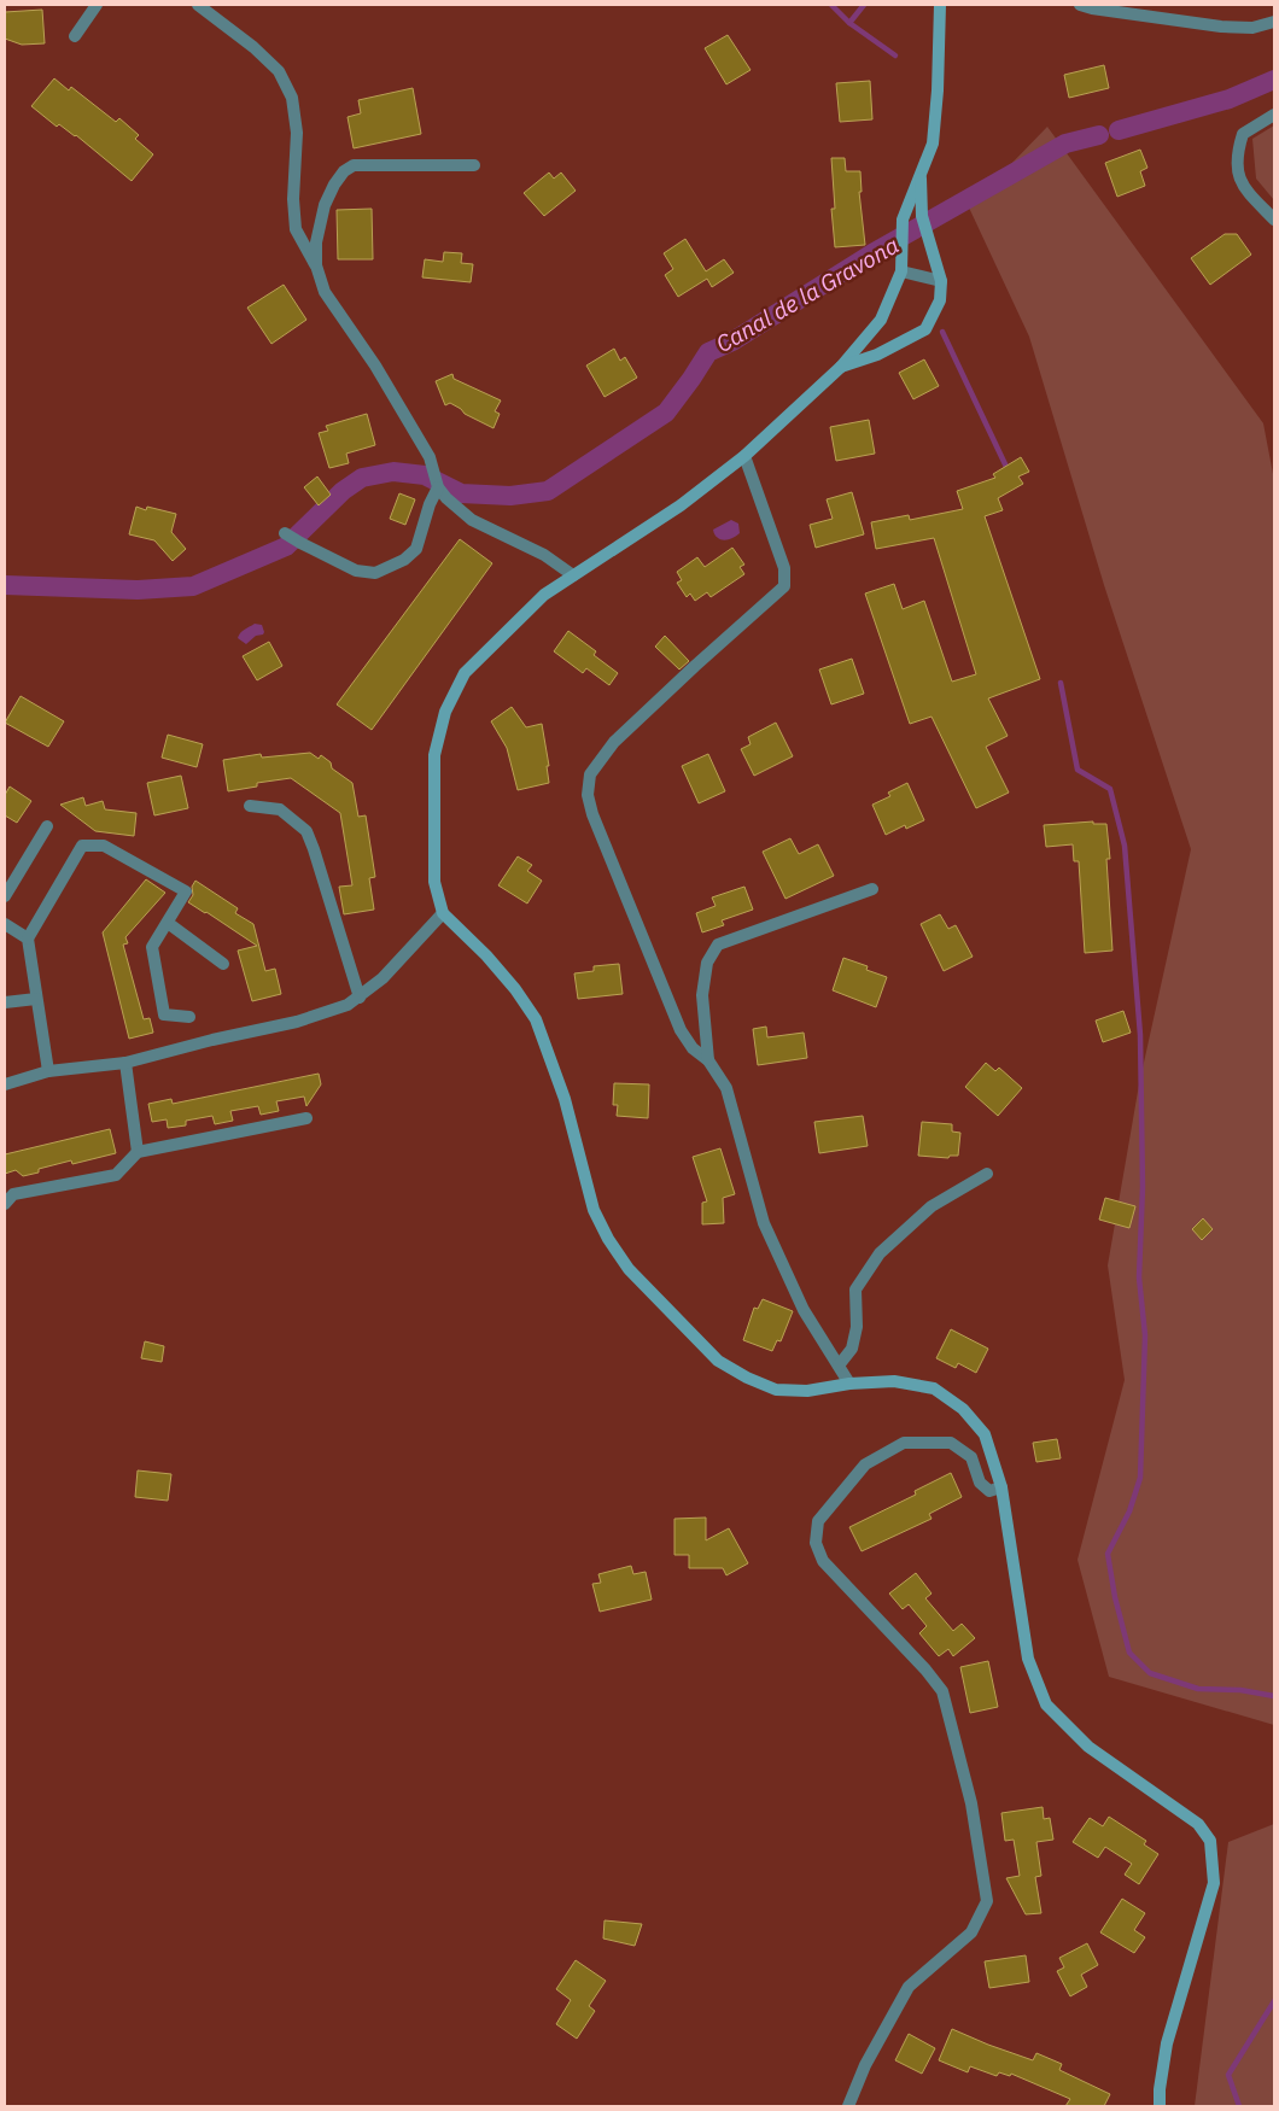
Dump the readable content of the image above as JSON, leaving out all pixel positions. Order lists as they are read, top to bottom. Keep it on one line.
{"water":["Canal de la Gravona"]}
